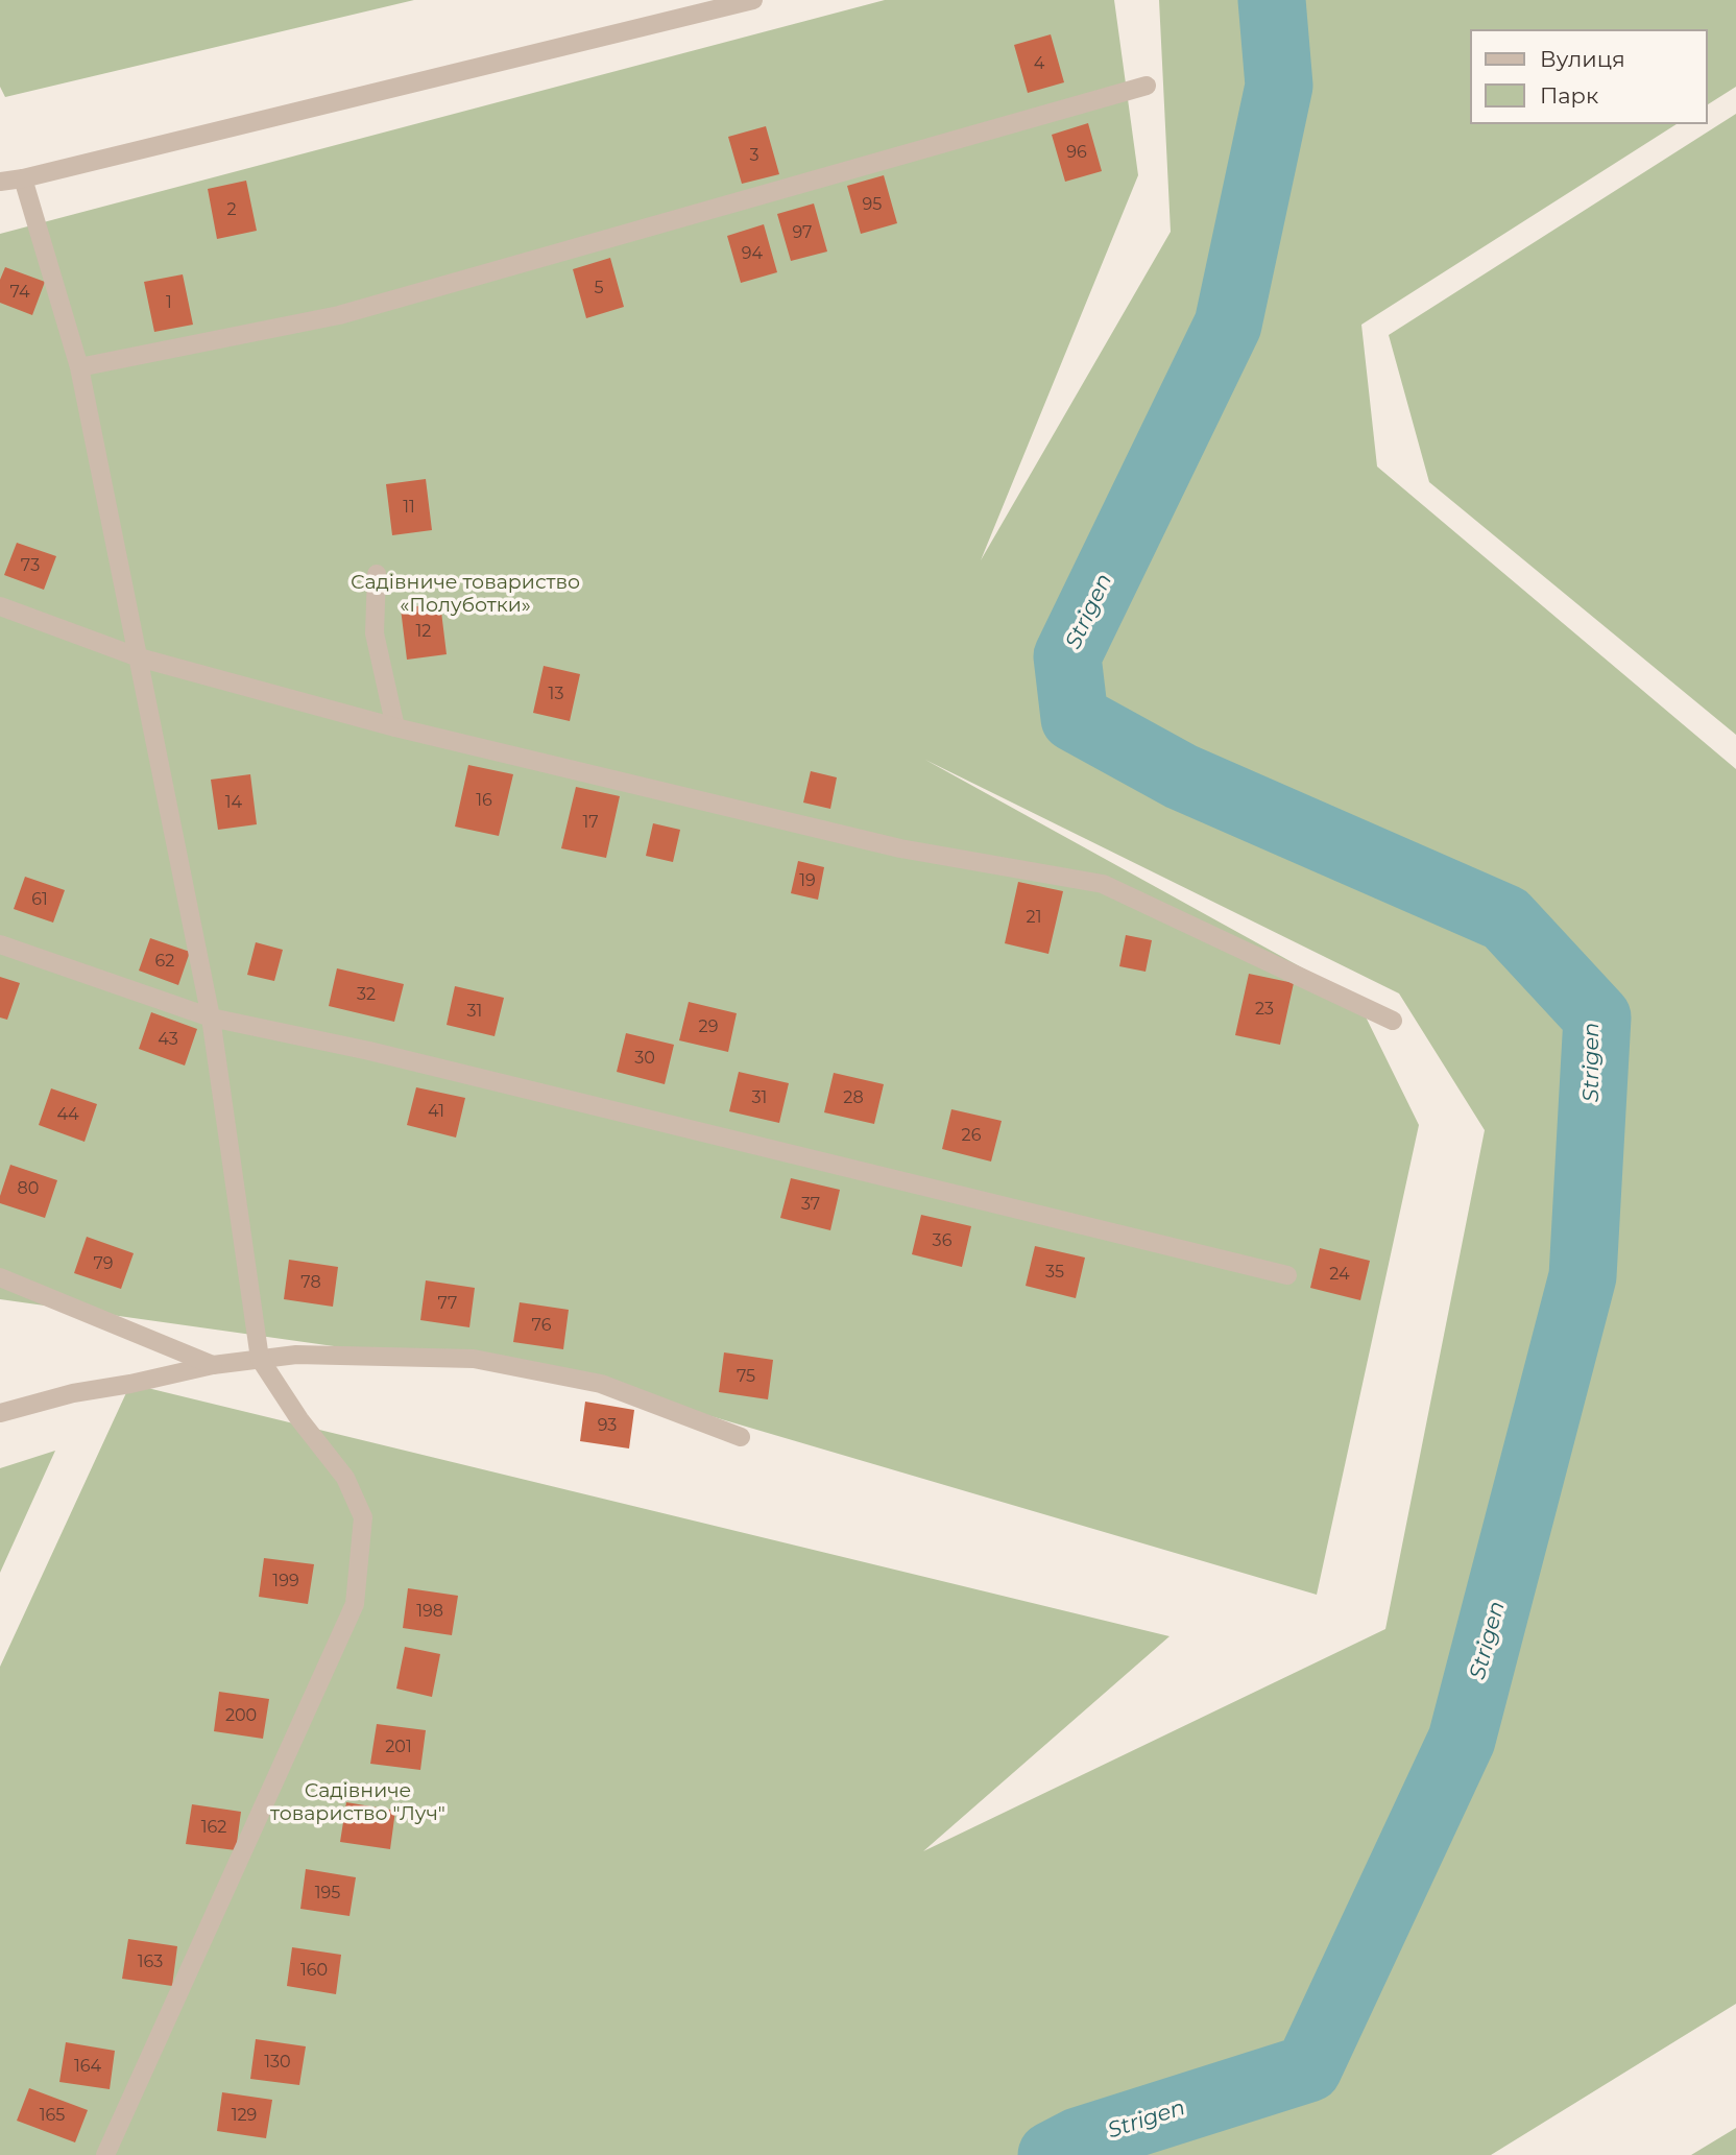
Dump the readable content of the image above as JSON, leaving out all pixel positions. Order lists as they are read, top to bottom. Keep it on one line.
{"water":["Strigen"],"parks":["Садівниче товариство «Полуботки»","Садівниче товариство \"Луч\""],"house_numbers":["4","96","3","95","2","97","94","5","74","1","11","73","12","13","16","14","17","19","61","21","62","32","23","31","29","43","30","31","28","41","44","26","80","37","36","79","35","24","78","77","76","75","93","199","198","200","201","162","195","163","160","130","164","165","129"],"legend":["Вулиця","Парк"]}
